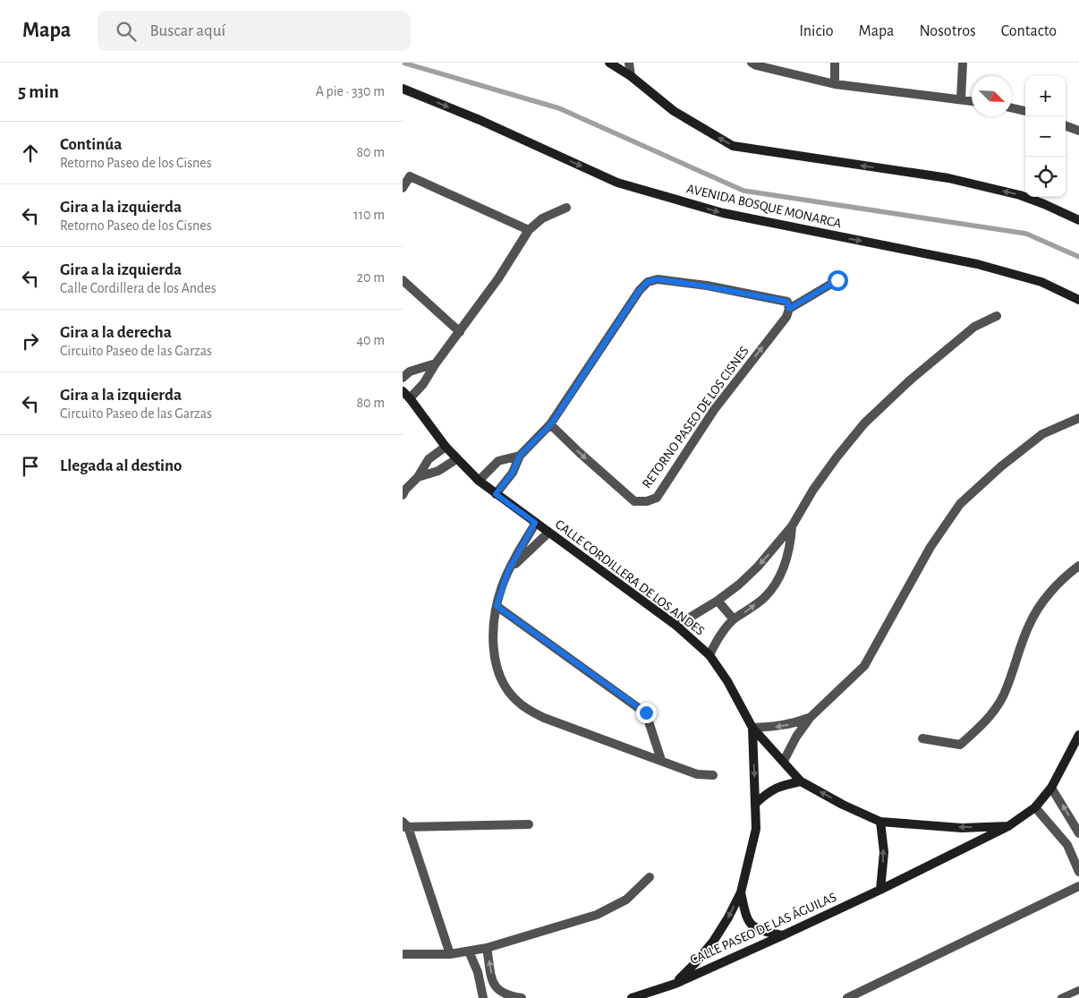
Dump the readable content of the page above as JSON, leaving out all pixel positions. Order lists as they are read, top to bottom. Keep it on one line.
{"streets":{"street":["AVENIDA BOSQUE MONARCA","RETORNO PASEO DE LOS CISNES","CALLE CORDILLERA DE LOS ANDES","CALLE PASEO DE LAS ÁGUILAS"]},"crossings":[["CALLE CORDILLERA DE LOS ANDES","CALLE PASEO DE LAS ÁGUILAS"]],"north":"bottom right","page":{"header":"Mapa","search":"Buscar aquí","nav":["Inicio","Mapa","Nosotros","Contacto"],"heading":["5 min","A pie · 330 m"],"map_buttons":["+","−"],"list":[["Continúa","Retorno Paseo de los Cisnes","80 m"],["Gira a la izquierda","Retorno Paseo de los Cisnes","110 m"],["Gira a la izquierda","Calle Cordillera de los Andes","20 m"],["Gira a la derecha","Circuito Paseo de las Garzas","40 m"],["Gira a la izquierda","Circuito Paseo de las Garzas","80 m"],"Llegada al destino"]}}
